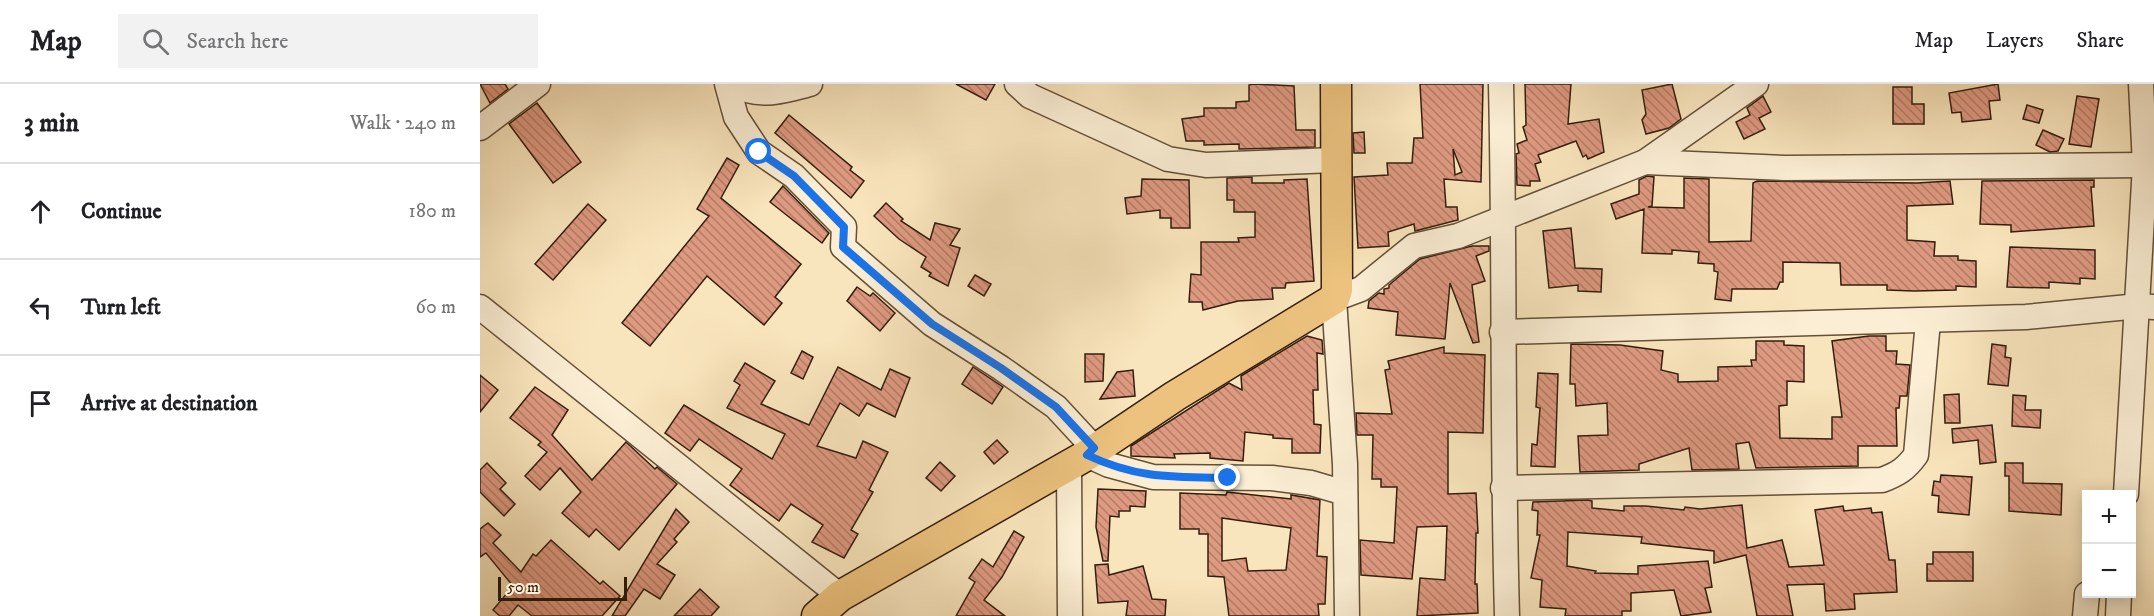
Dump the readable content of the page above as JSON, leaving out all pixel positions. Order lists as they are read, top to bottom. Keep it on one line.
{"scale_bar":"50 m","page":{"header":"Map","search":"Search here","nav":["Map","Layers","Share"],"heading":["3 min","Walk · 240 m"],"list":[["Continue","180 m"],["Turn left","60 m"],"Arrive at destination"],"map_buttons":["+","−"],"scale":"50 m"}}
